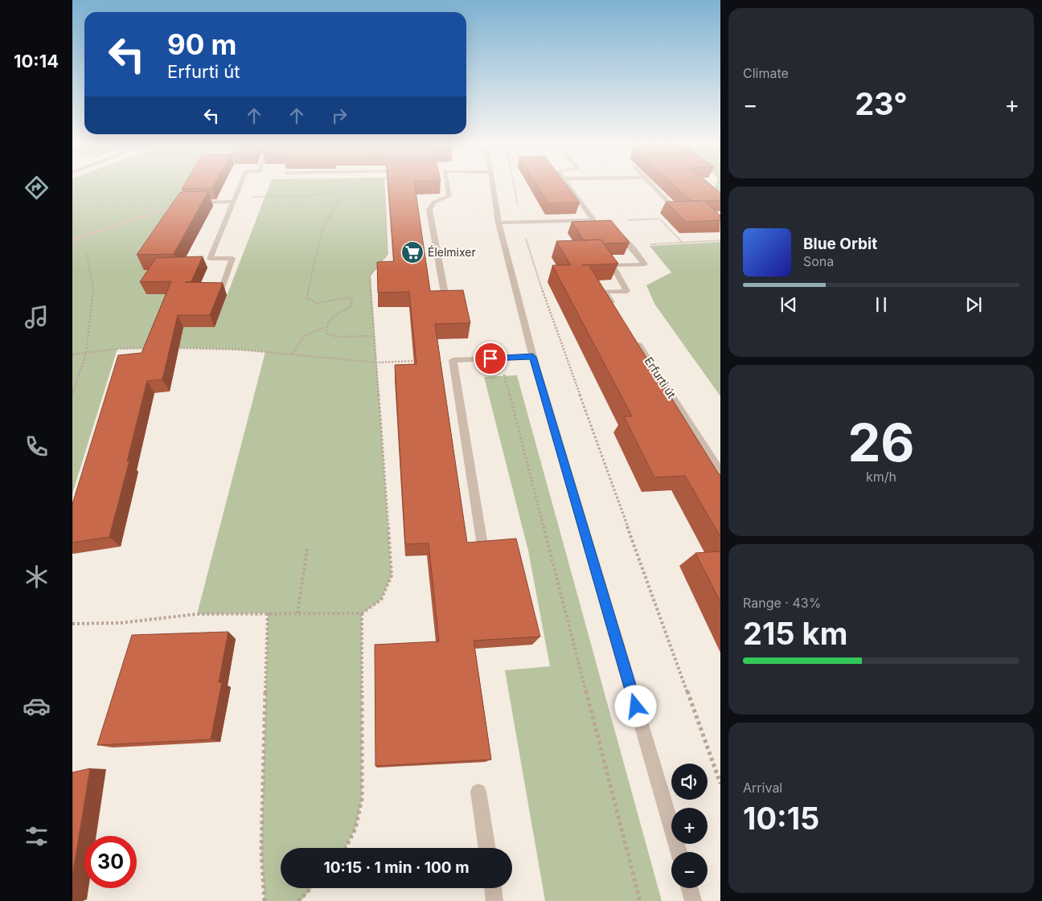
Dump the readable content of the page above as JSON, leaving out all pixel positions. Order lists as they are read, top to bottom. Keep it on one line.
{"streets":{"street":["Erfurti út"]},"places":{"supermarket":["Élelmixer"]},"page":{"tabs":"10:14","tile":["Climate",["26","km/h"],["Range · 43%","215 km"],["Arrival","10:15"]],"turn":["90 m","Erfurti út"],"heat":["−","23°","+"],"song":["Blue Orbit","Sona"],"map_buttons":["+","−"],"limit":"30","trip":"10:15 · 1 min · 100 m"}}
